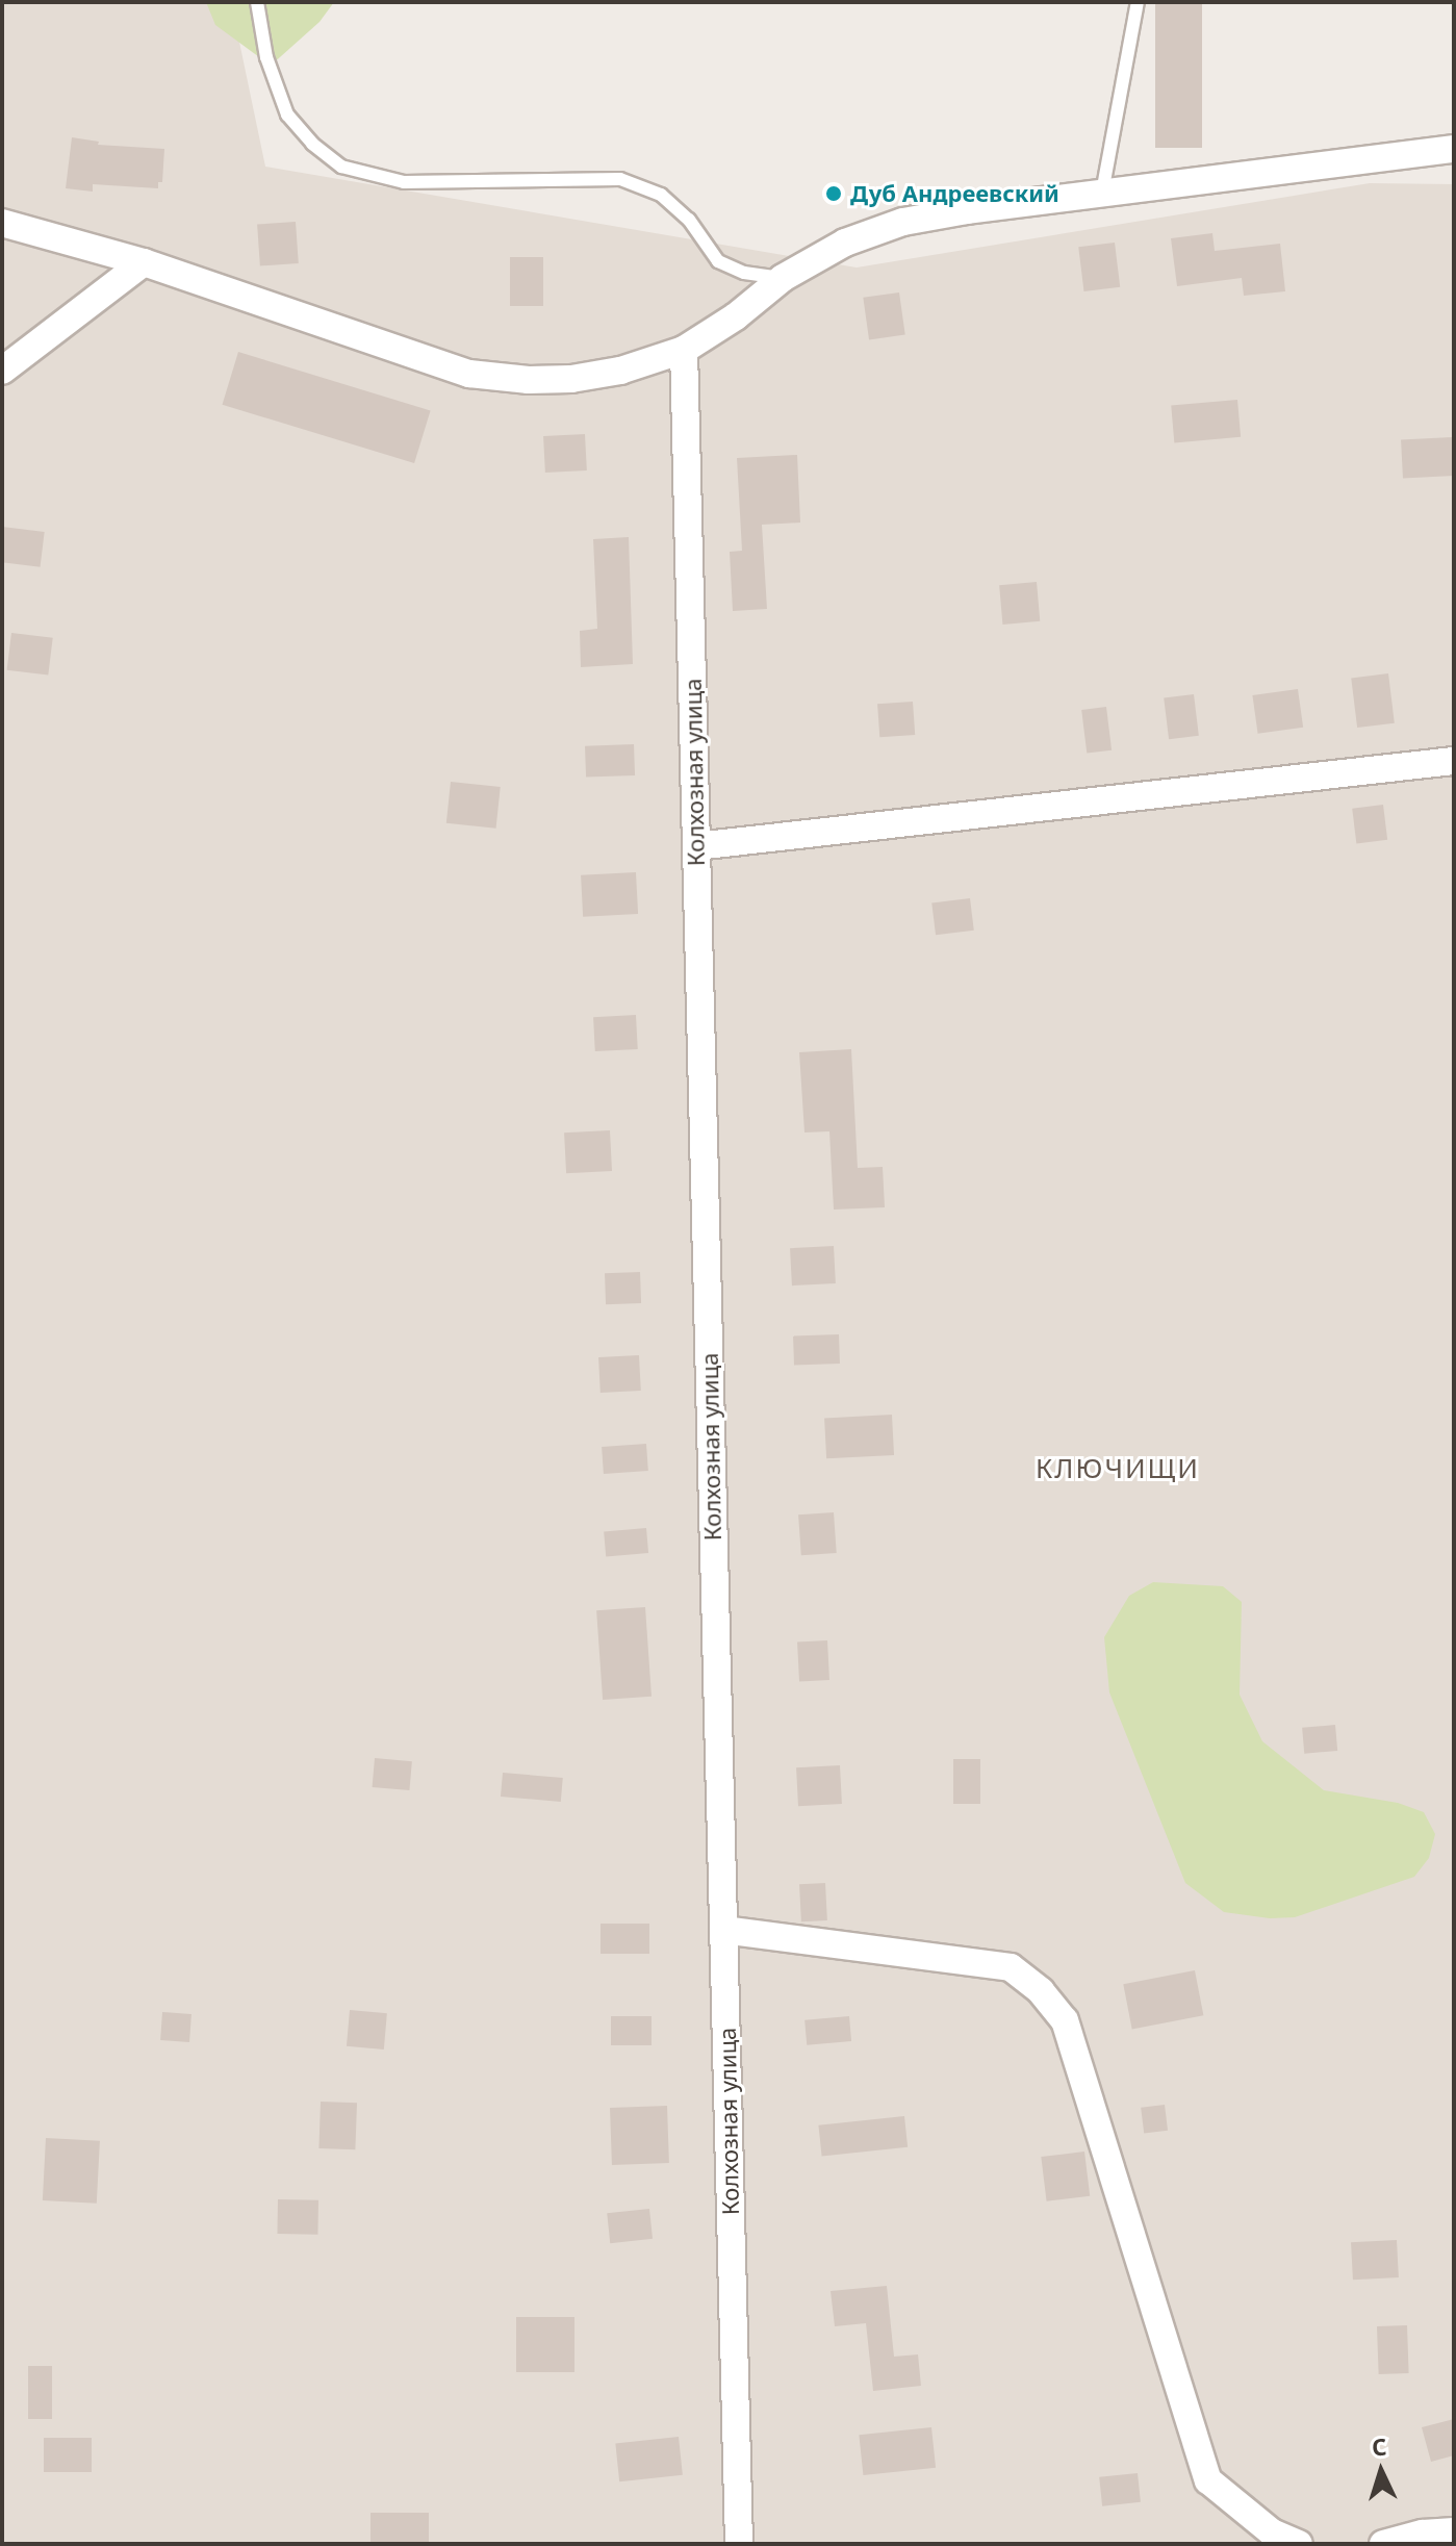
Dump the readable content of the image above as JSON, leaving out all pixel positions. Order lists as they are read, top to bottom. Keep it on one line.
{"streets":{"street":["Колхозная улица"]},"districts":["КЛЮЧИЩИ"],"places":["Дуб Андреевский"],"north":"top"}
